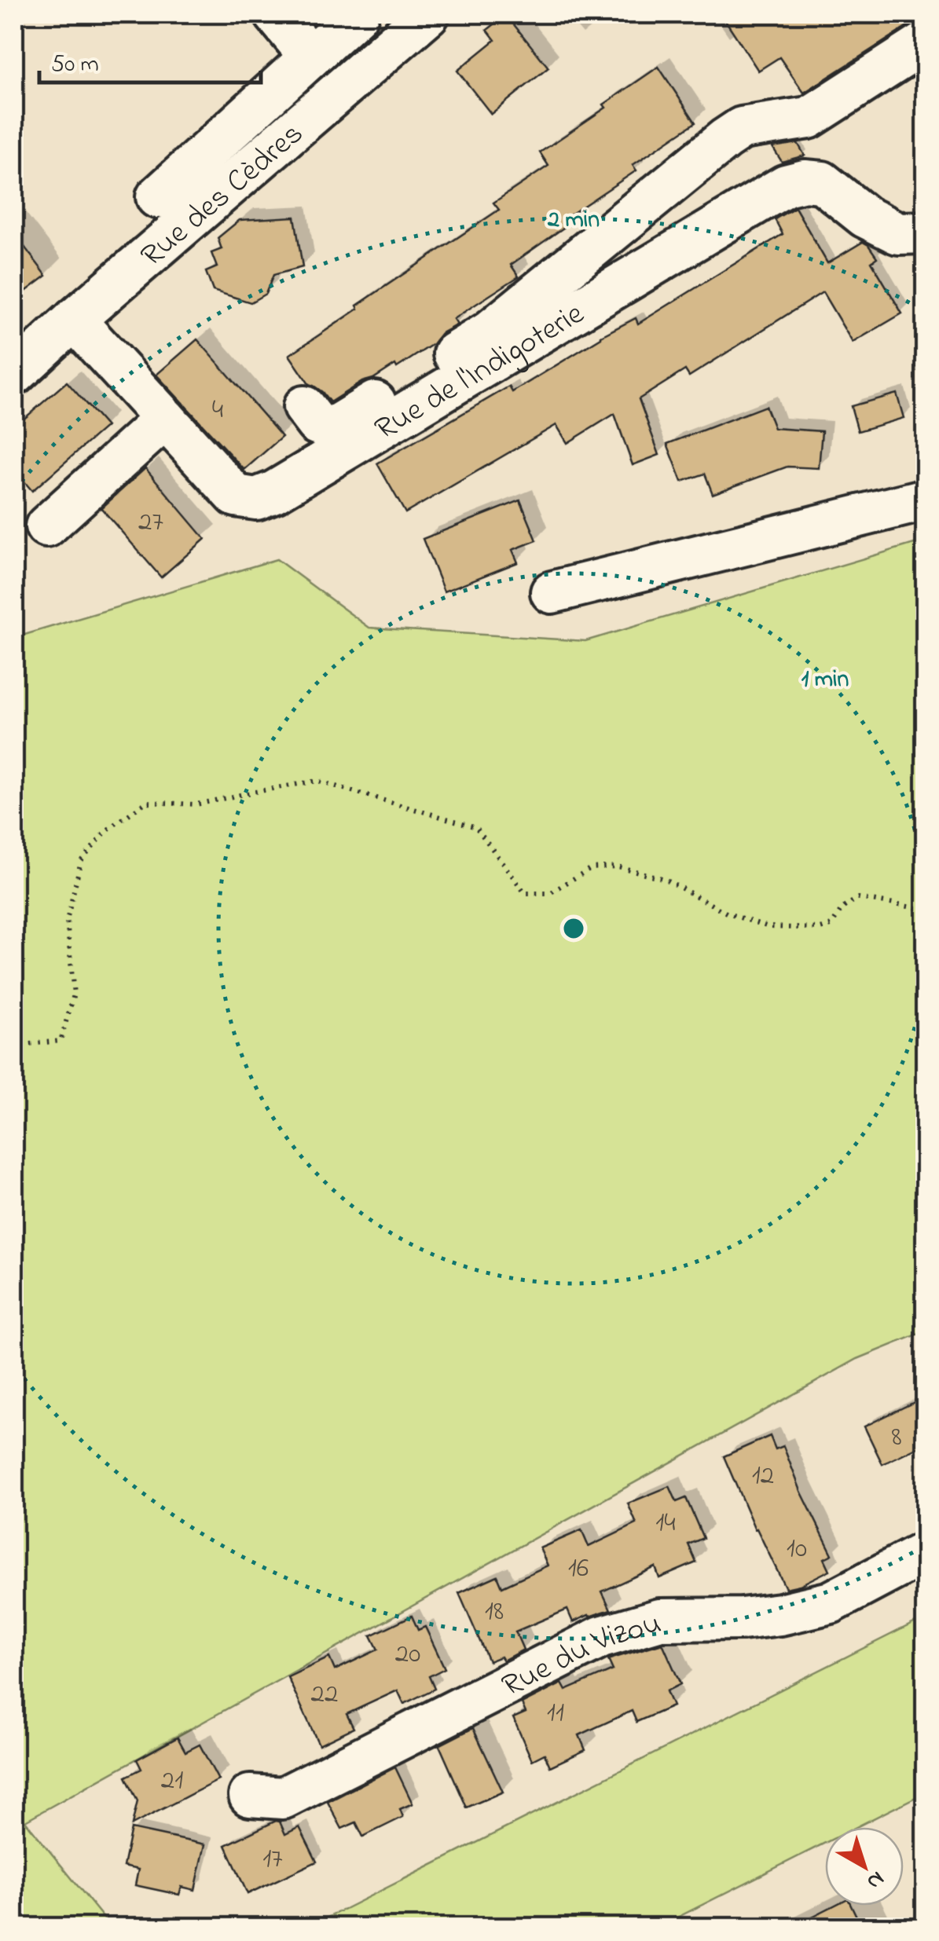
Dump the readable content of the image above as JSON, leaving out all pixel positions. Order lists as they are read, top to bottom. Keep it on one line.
{"streets":{"street":["Rue des Cèdres","Rue de l'Indigoterie","Rue du Vizou"]},"crossings":[["Rue des Cèdres","Rue de l'Indigoterie"]],"house_numbers":["4","27","8","12","14","10","16","18","20","22","11","21","17"],"scale_bar":"50 m","north":"bottom right","rings":["2 min","1 min"]}
